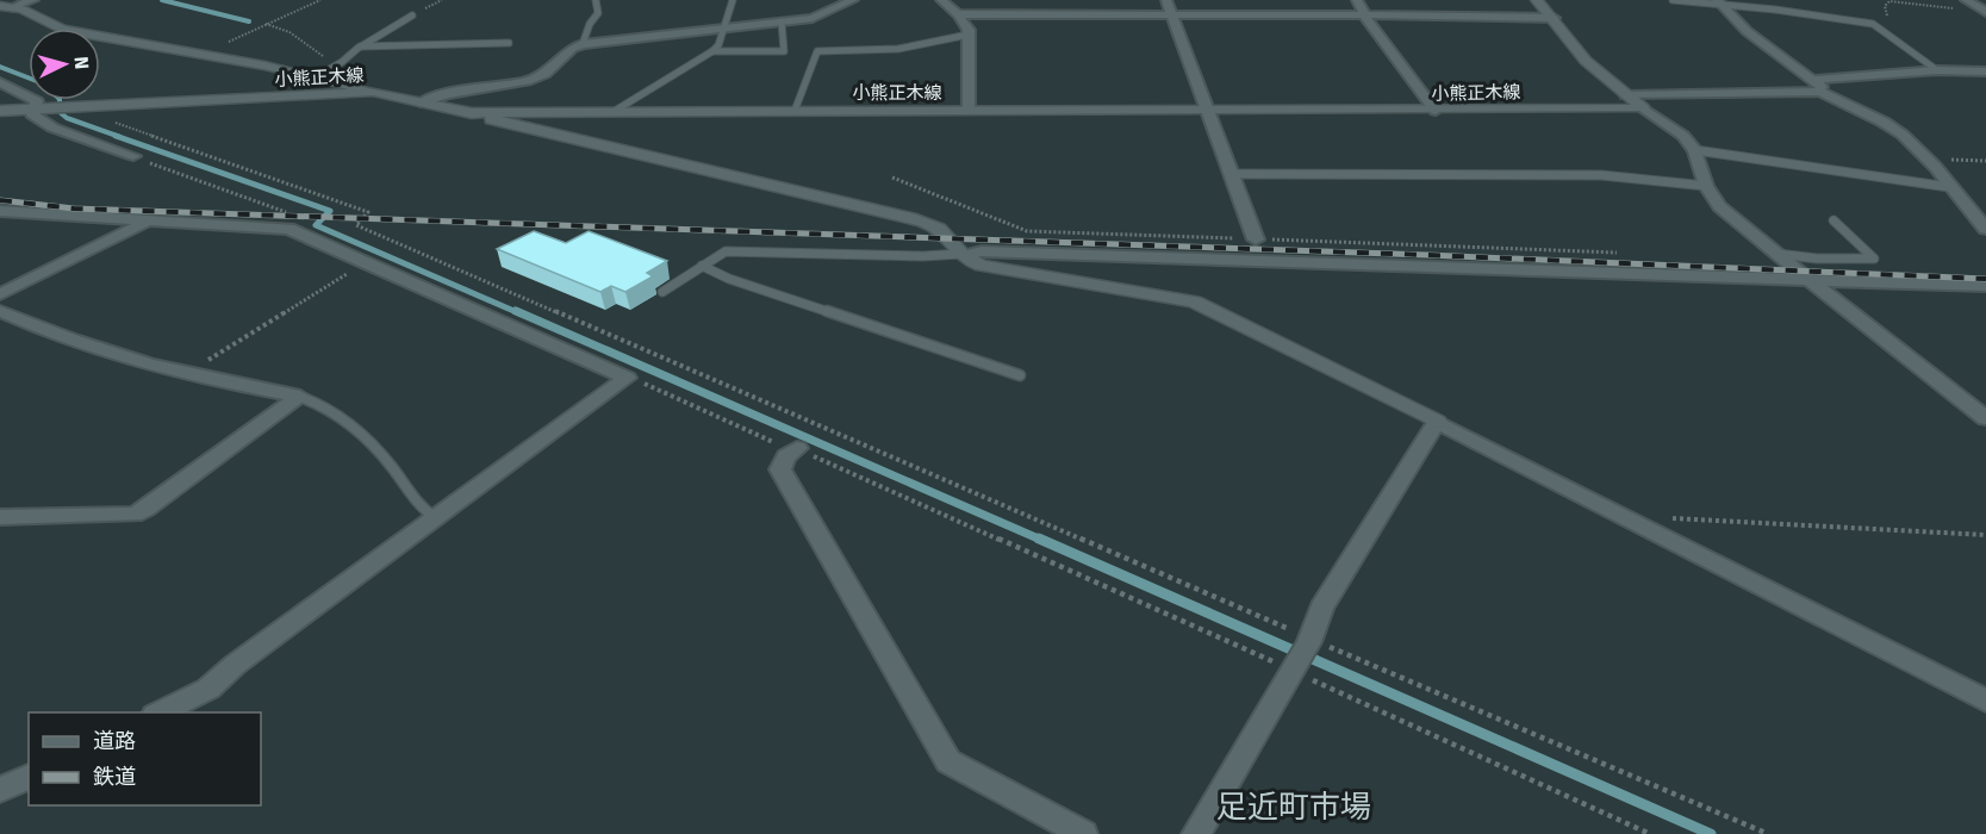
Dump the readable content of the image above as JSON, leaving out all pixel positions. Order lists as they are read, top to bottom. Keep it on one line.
{"streets":{"main road":["小熊正木線"]},"districts":["足近町市場"],"legend":["道路","鉄道"],"north":"right"}
